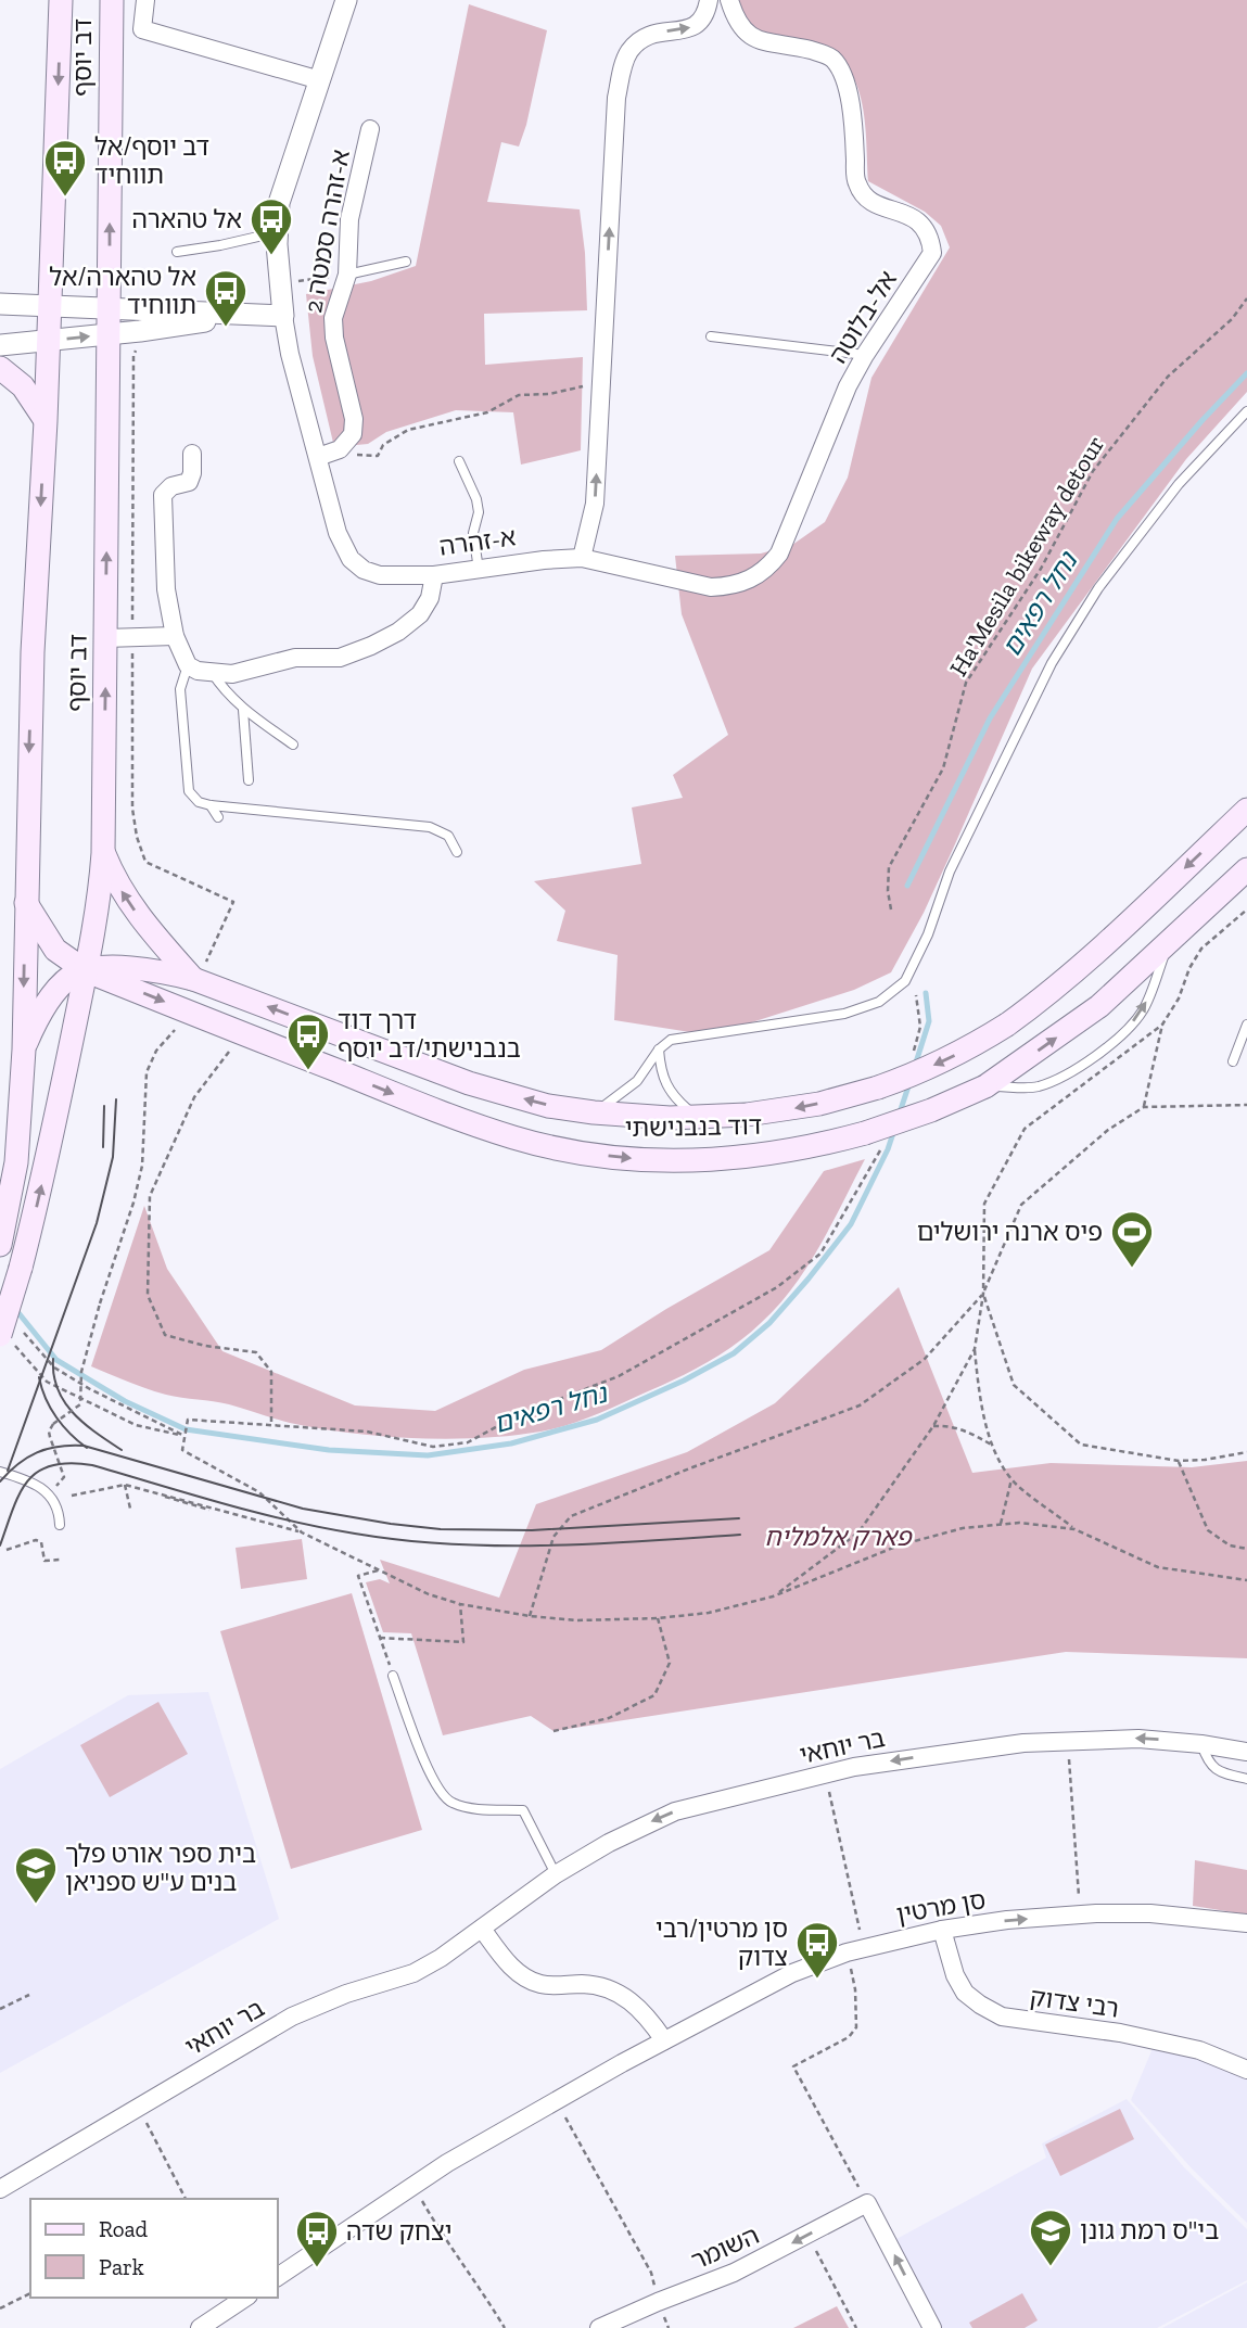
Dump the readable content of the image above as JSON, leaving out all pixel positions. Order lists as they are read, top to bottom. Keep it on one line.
{"streets":{"main road":["דב יוסף","דוד בנבנישתי"],"street":["א-זהרה סמטה 2","אל-בלוטה","א-זהרה","בר יוחאי","סן מרטין","רבי צדוק","השומר"],"path":["Ha'Mesila bikeway detour"]},"crossings":[["דב יוסף","דוד בנבנישתי"],["א-זהרה סמטה 2","א-זהרה"],["אל-בלוטה","א-זהרה"],["סן מרטין","רבי צדוק"]],"one_way":["בר יוחאי","השומר"],"water":["נחל רפאים"],"parks":["פארק אלמליח"],"places":{"bus stop":["דב יוסף/אל תווחיד","אל טהארה","אל טהארה/אל תווחיד","דרך דוד בנבנישתי/דב יוסף","סן מרטין/רבי צדוק","יצחק שדה"],"sports":["פיס ארנה ירושלים"],"school or university":["בית ספר אורט פלך בנים ע\"ש ספניאן","בי\"ס רמת גונן"]},"legend":["Road","Park"]}
